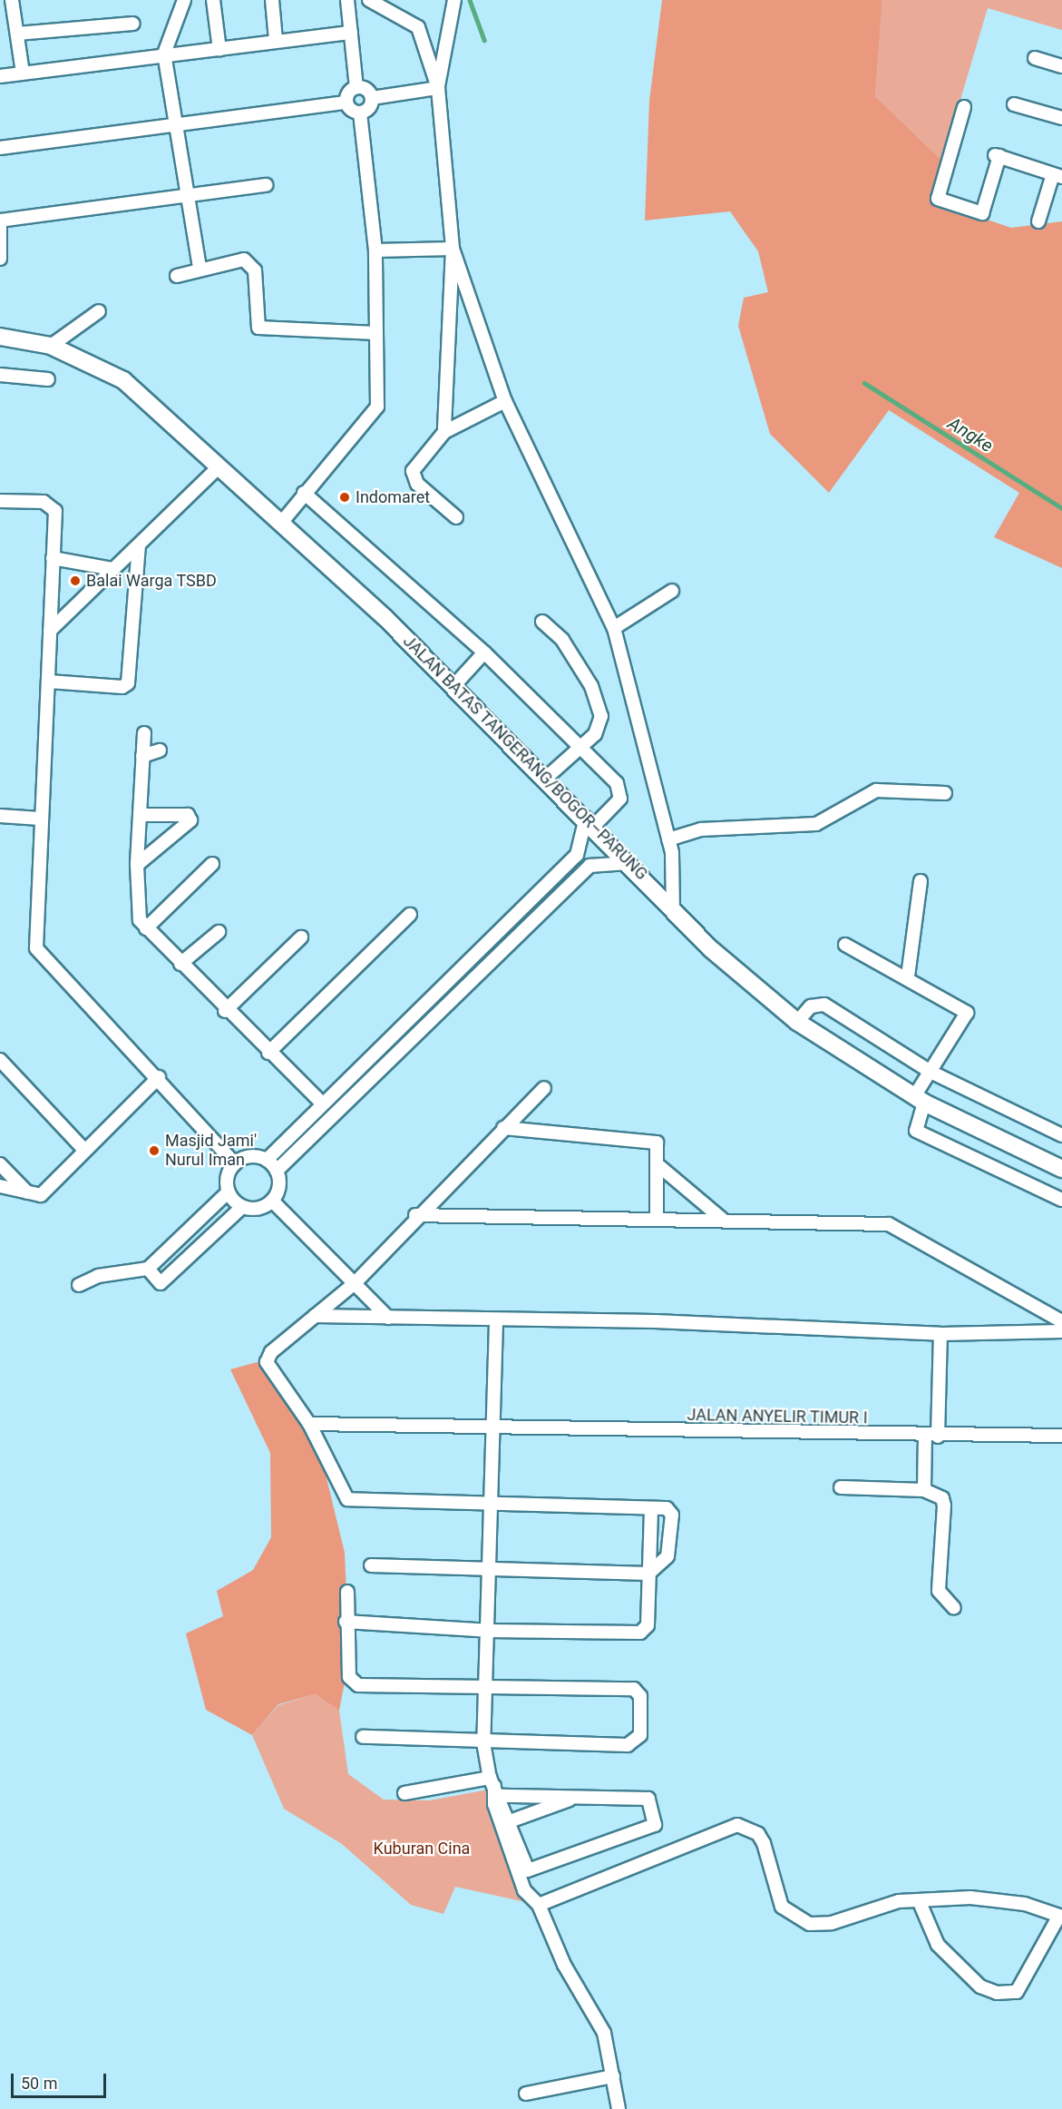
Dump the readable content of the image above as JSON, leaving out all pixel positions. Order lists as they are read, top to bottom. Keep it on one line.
{"streets":{"main road":["JALAN BATAS TANGERANG/BOGOR–PARUNG"],"street":["JALAN ANYELIR TIMUR I"]},"water":["Angke"],"parks":["Kuburan Cina"],"places":["Indomaret","Balai Warga TSBD","Masjid Jami' Nurul Iman"],"scale_bar":"50 m"}
